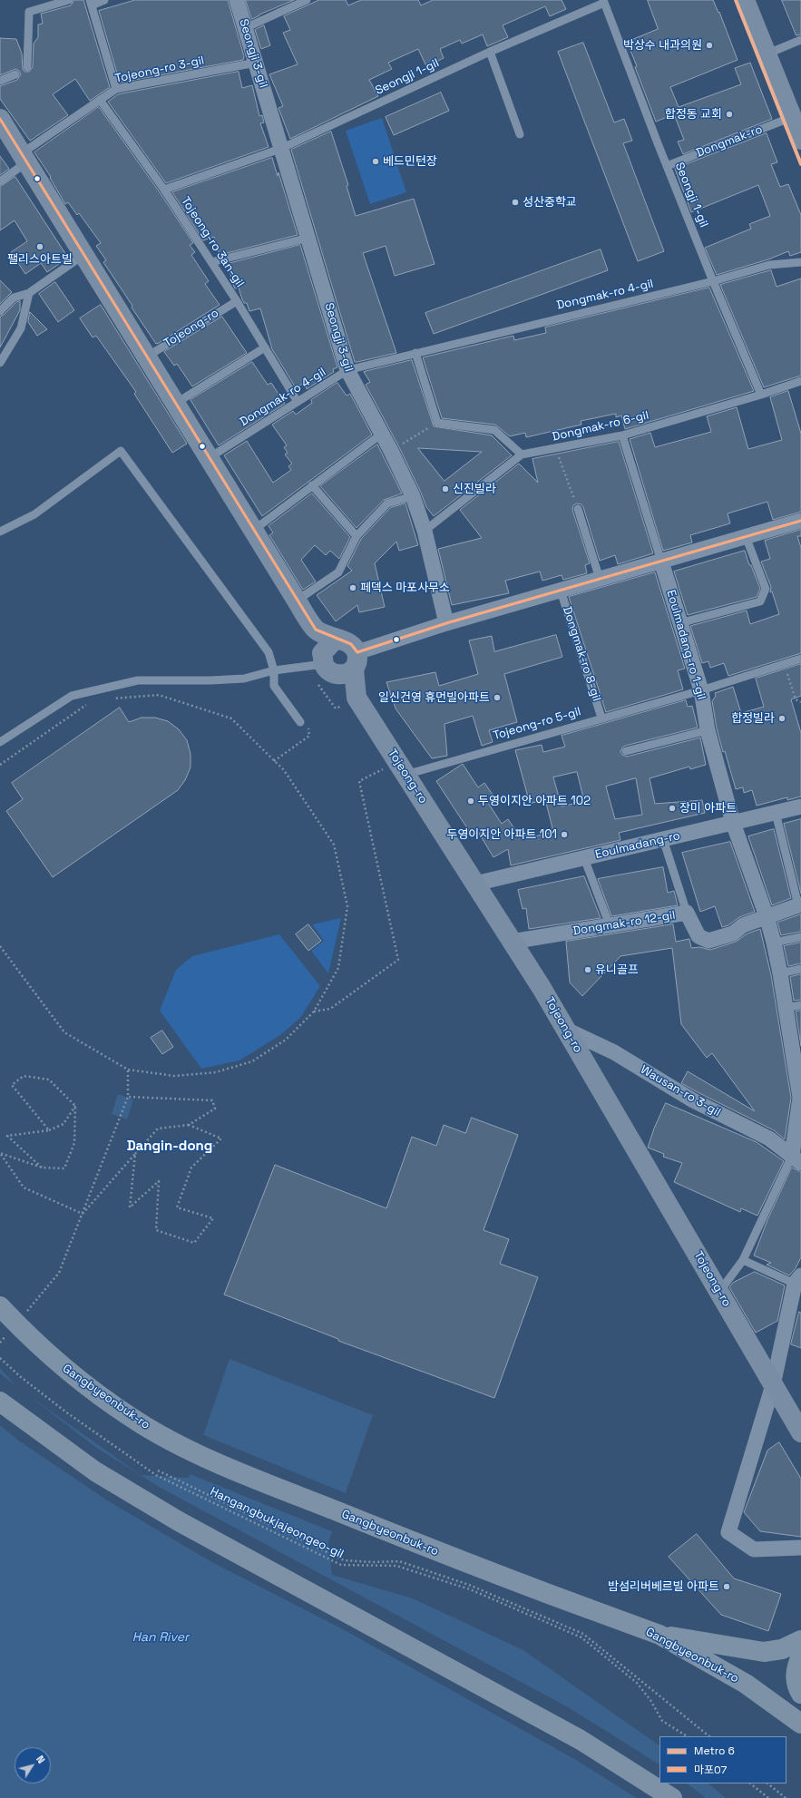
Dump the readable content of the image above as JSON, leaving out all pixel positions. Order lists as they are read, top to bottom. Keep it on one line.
{"streets":{"highway":["Gangbyeonbuk-ro"],"street":["Seongji 3-gil","Tojeong-ro","Eoulmadang-ro 1-gil","Dongmak-ro 8-gil","Eoulmadang-ro","Dongmak-ro 12-gil","Wausan-ro 3-gil"],"lane":["Tojeong-ro 3-gil","Seongji 1-gil","Dongmak-ro","Tojeong-ro 3an-gil","Dongmak-ro 4-gil","Dongmak-ro 6-gil","Tojeong-ro 5-gil"],"path":["Hangangbukjajeongeo-gil"]},"crossings":[["Seongji 3-gil","Tojeong-ro 3-gil"],["Seongji 3-gil","Seongji 1-gil"],["Seongji 3-gil","Dongmak-ro 4-gil"],["Seongji 3-gil","Dongmak-ro 6-gil"],["Seongji 3-gil","Dongmak-ro 8-gil"],["Tojeong-ro 3-gil","Tojeong-ro 3an-gil"],["Seongji 1-gil","Dongmak-ro"],["Seongji 1-gil","Dongmak-ro 4-gil"],["Seongji 1-gil","Dongmak-ro 6-gil"],["Tojeong-ro 3an-gil","Dongmak-ro 4-gil"],["Tojeong-ro 3an-gil","Tojeong-ro"],["Tojeong-ro","Dongmak-ro 8-gil"],["Tojeong-ro","Tojeong-ro 5-gil"],["Tojeong-ro","Eoulmadang-ro"],["Tojeong-ro","Dongmak-ro 12-gil"],["Tojeong-ro","Wausan-ro 3-gil"],["Eoulmadang-ro 1-gil","Dongmak-ro 8-gil"],["Eoulmadang-ro 1-gil","Tojeong-ro 5-gil"],["Eoulmadang-ro 1-gil","Eoulmadang-ro"],["Eoulmadang-ro 1-gil","Dongmak-ro 12-gil"],["Eoulmadang-ro 1-gil","Wausan-ro 3-gil"],["Dongmak-ro 8-gil","Tojeong-ro 5-gil"]],"districts":["Dangin-dong"],"water":["Han River"],"places":["박상수 내과의원","합정동 교회","베드민턴장","성산중학교","팰리스아트빌","신진빌라","페덱스 마포사무소","일신건영 휴먼빌아파트","합정빌라","두영이지안 아파트 102","장미 아파트","두영이지안 아파트 101","유니골프","밤섬리버베르빌 아파트"],"lines":["metro line 6","transit line 마포07"],"legend":["Metro 6","마포07"],"north":"top right"}
